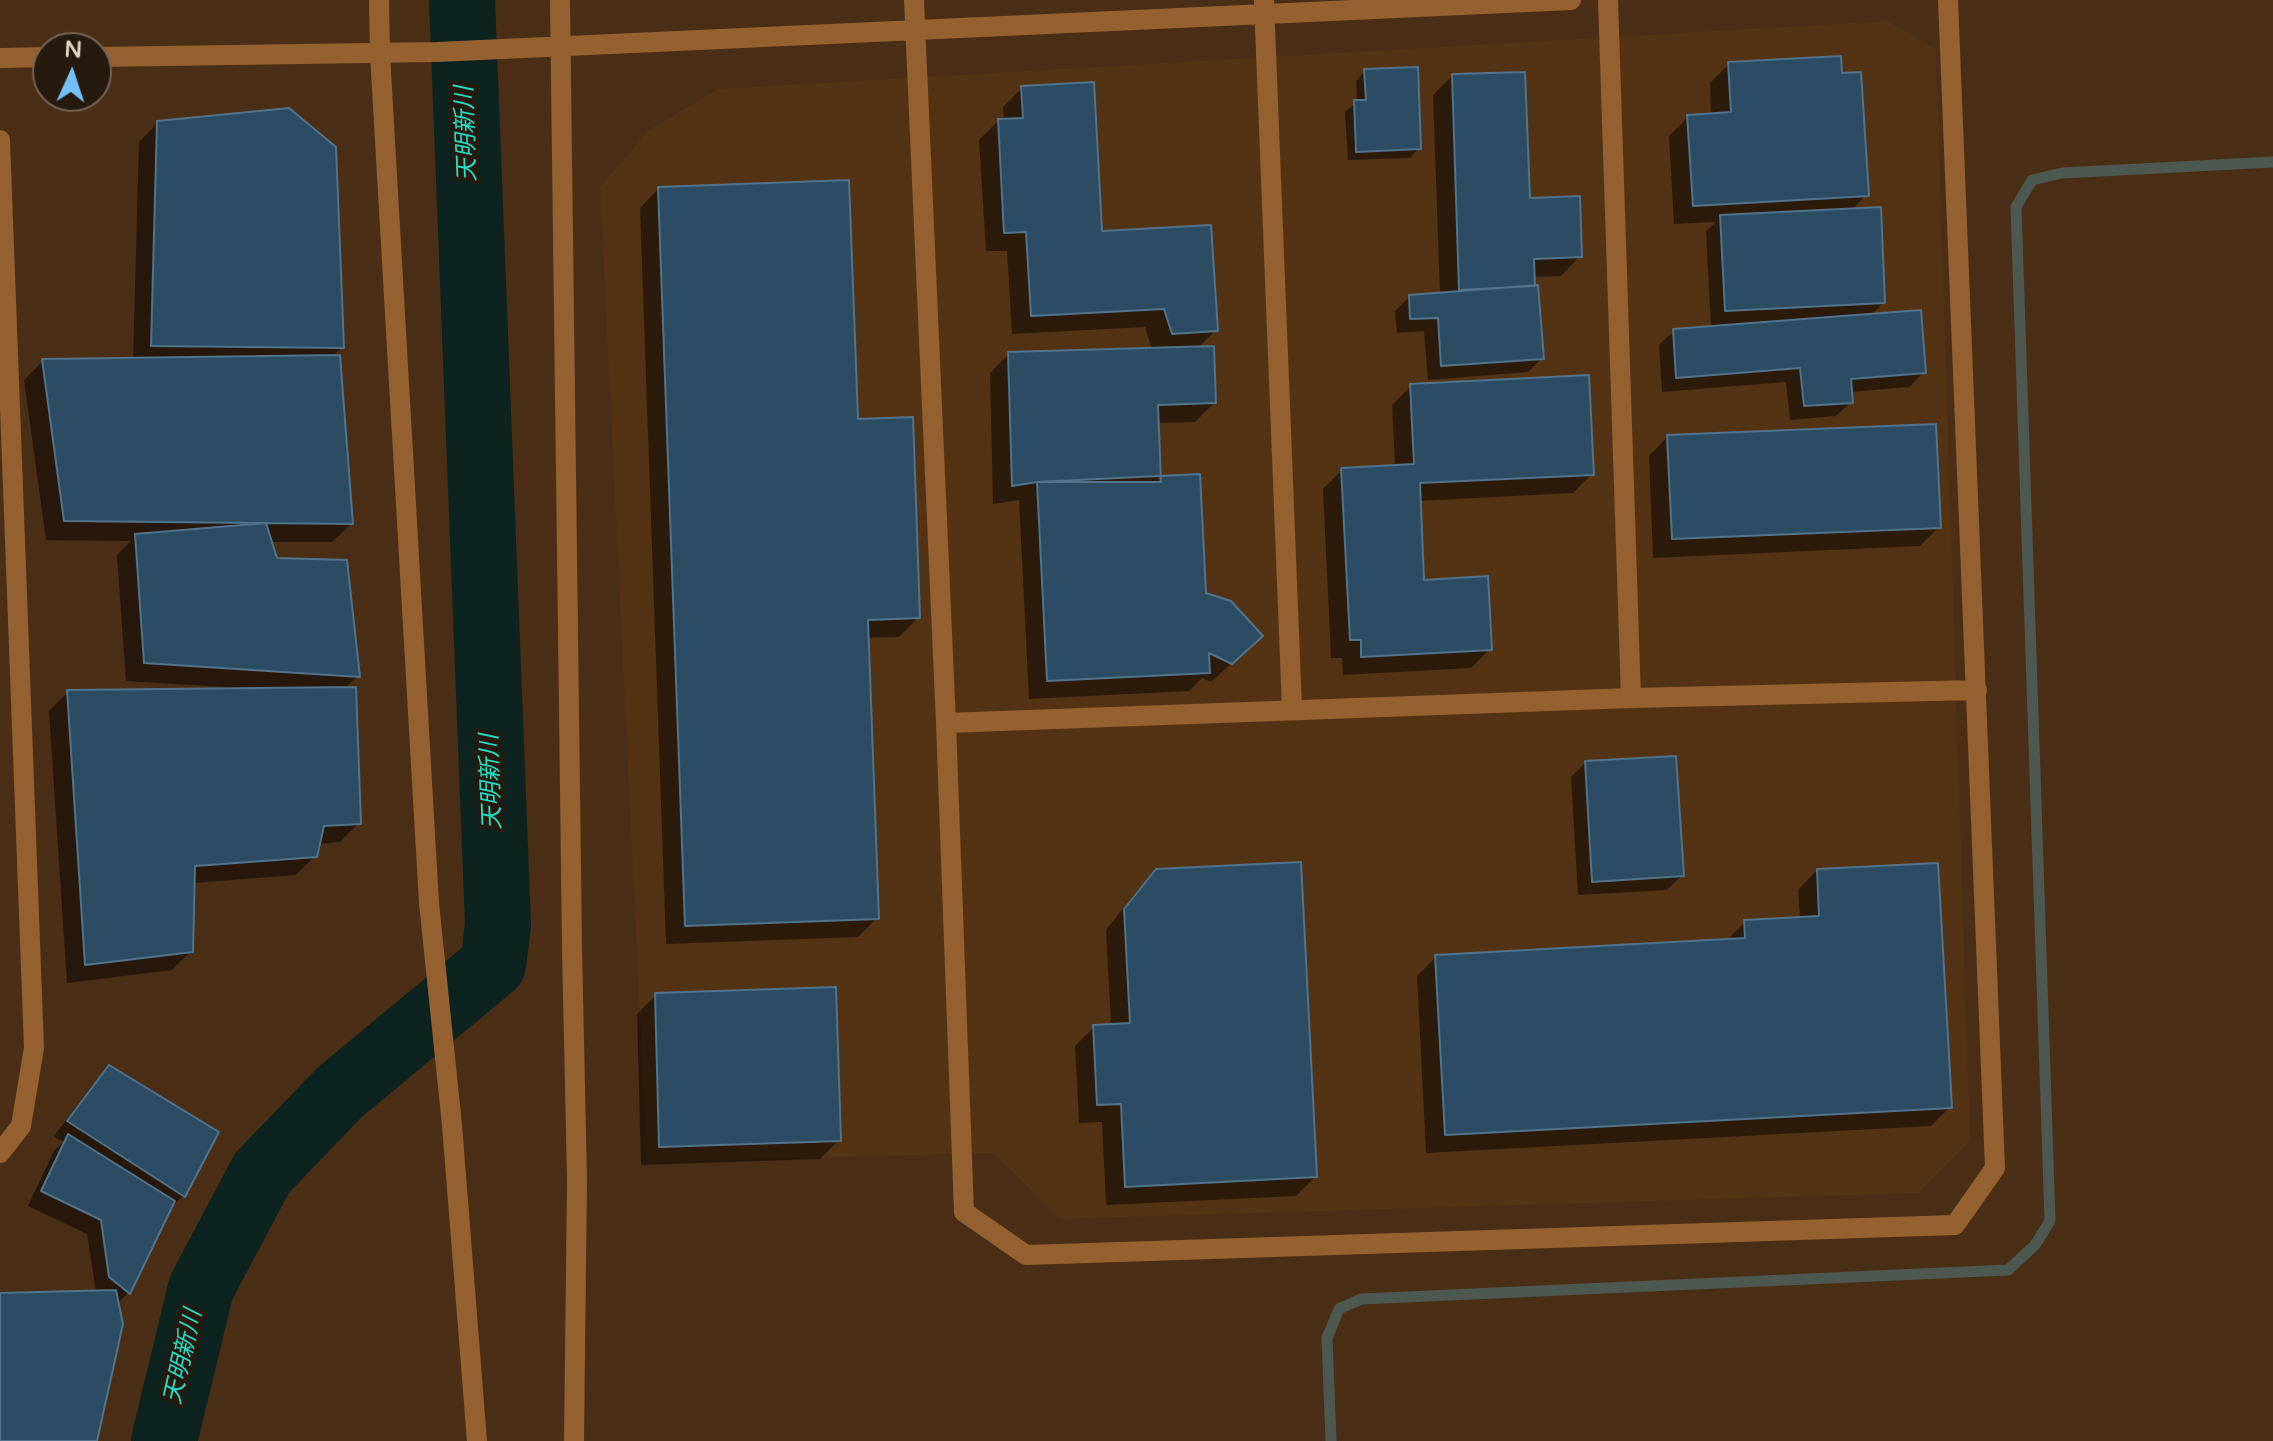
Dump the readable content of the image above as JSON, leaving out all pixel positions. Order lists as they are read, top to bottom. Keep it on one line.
{"water":["天明新川"],"north":"top"}
